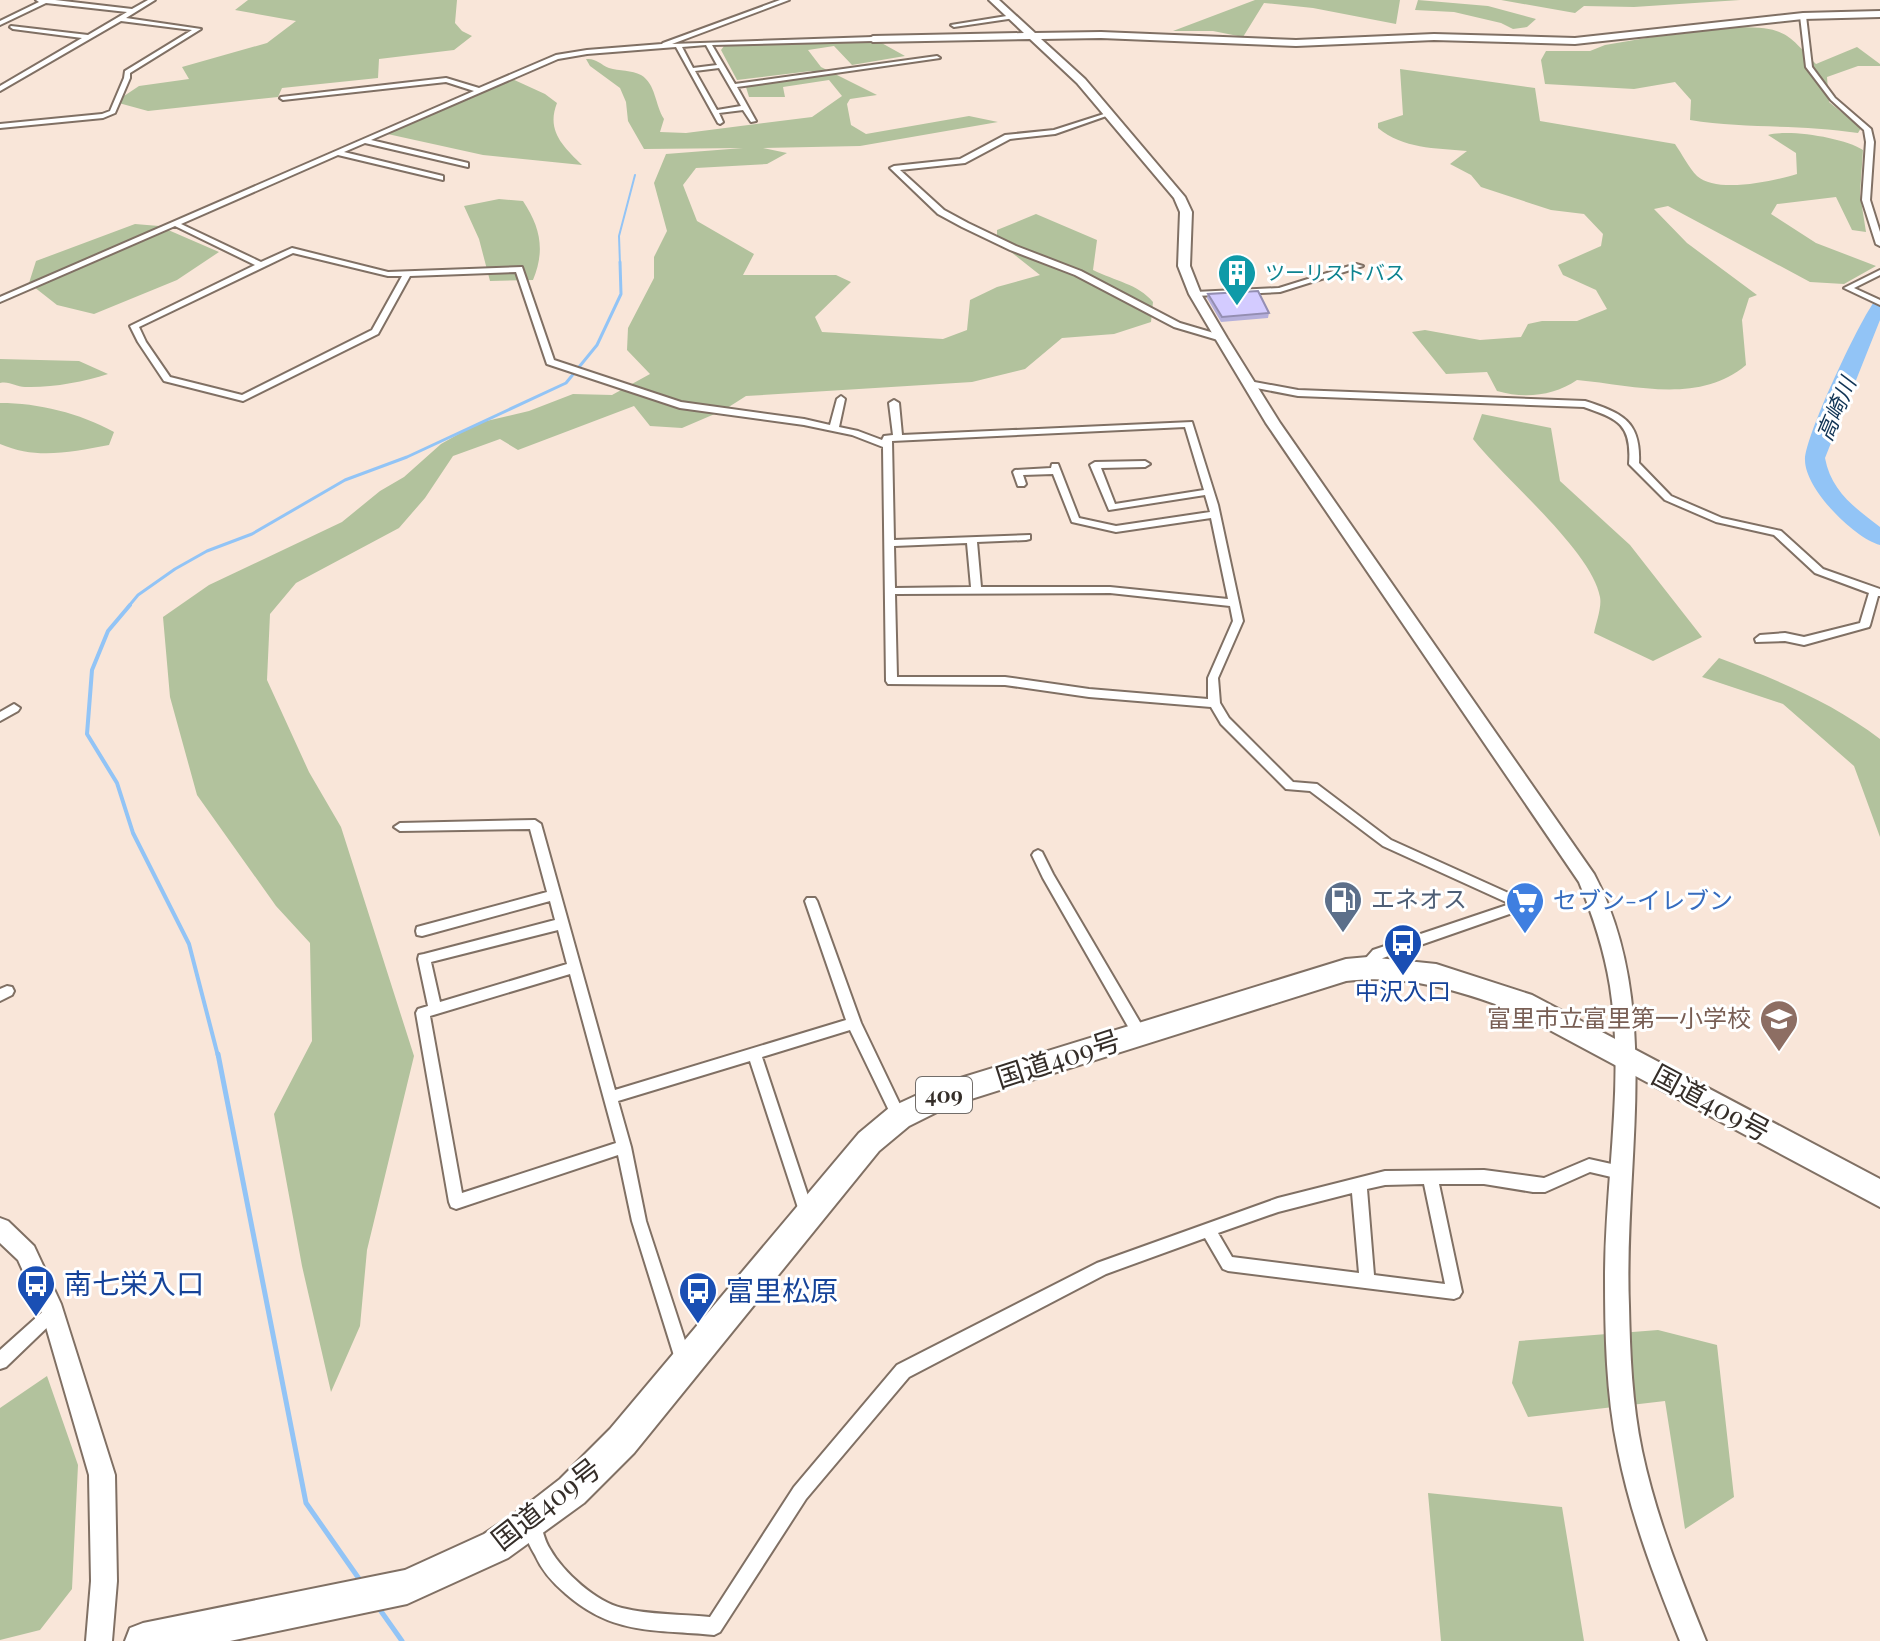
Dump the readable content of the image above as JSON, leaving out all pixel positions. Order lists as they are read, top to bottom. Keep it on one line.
{"streets":{"highway":["国道409号","409"]},"water":["高崎川"],"places":{"building":["ツーリストバス"],"fuel station":["エネオス"],"supermarket":["セブン-イレブン"],"bus stop":["中沢入口","南七栄入口","富里松原"],"school or university":["富里市立富里第一小学校"]}}
